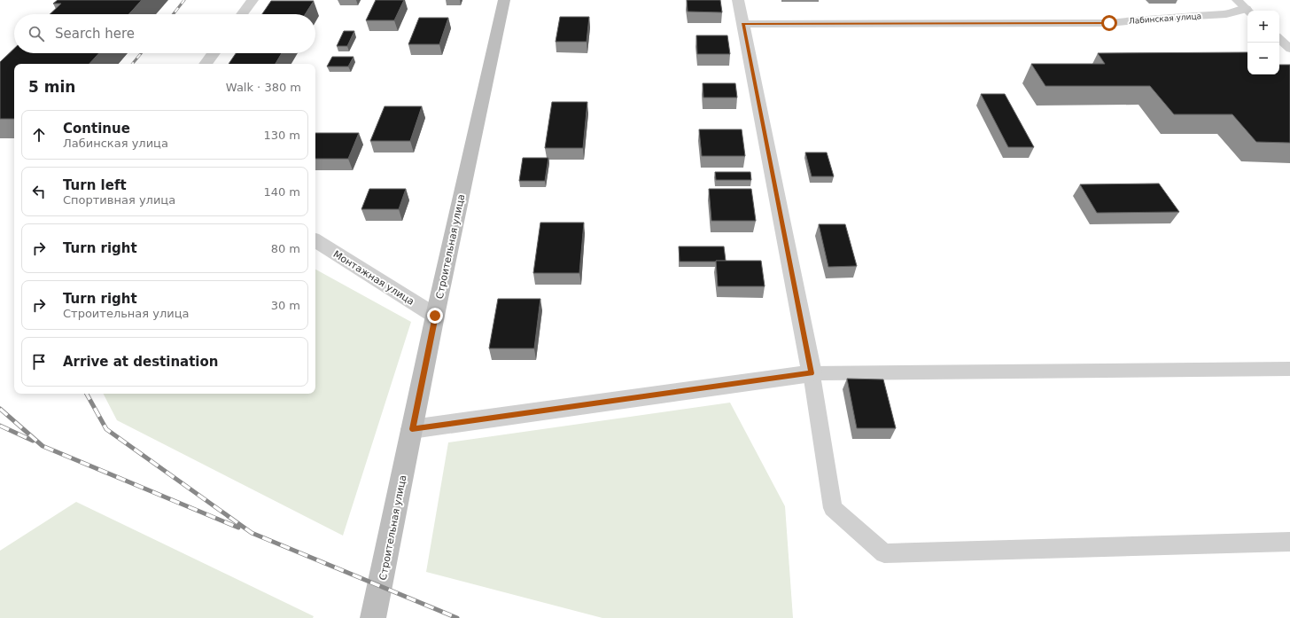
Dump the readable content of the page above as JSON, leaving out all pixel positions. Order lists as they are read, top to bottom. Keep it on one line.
{"streets":{"street":["Лабинская улица","Строительная улица","Монтажная улица"]},"crossings":[["Строительная улица","Монтажная улица"]],"page":{"map_buttons":["+","−"],"search":"Search here","heading":["5 min","Walk · 380 m"],"list":[["Continue","Лабинская улица","130 m"],["Turn left","Спортивная улица","140 m"],["Turn right","80 m"],["Turn right","Строительная улица","30 m"],"Arrive at destination"]}}
